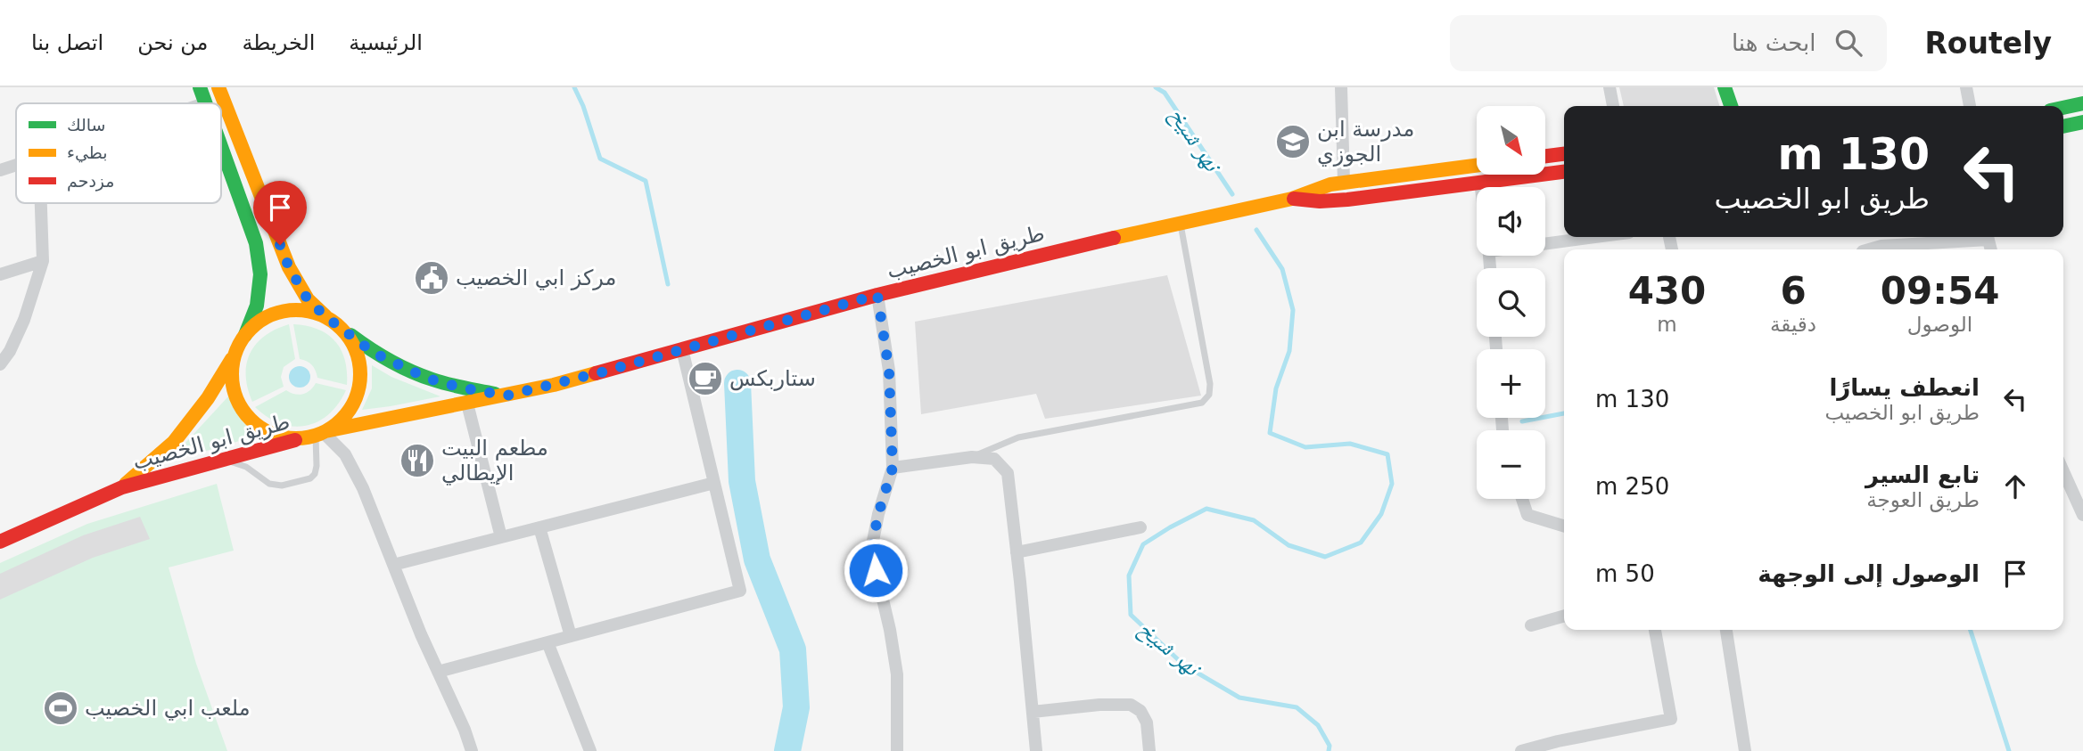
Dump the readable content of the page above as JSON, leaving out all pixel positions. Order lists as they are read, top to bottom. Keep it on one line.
{"streets":{"main road":["طريق ابو الخصيب"]},"water":["نهر شيخ"],"places":{"school or university":["مدرسة ابن الجوزي"],"public building":["مركز ابي الخصيب"],"cafe":["ستاربكس"],"restaurant":["مطعم البيت الإيطالي"],"sports":["ملعب ابي الخصيب"]},"legend":["سالك","بطيء","مزدحم"],"north":"bottom right","page":{"header":"Routely","search":"ابحث هنا","nav":["الرئيسية","الخريطة","من نحن","اتصل بنا"],"map_buttons":["+","−"],"turn":["130 m","طريق ابو الخصيب"],"eta":["09:54","الوصول","6","دقيقة","430","m"],"list":[{"name":"انعطف يسارًا","note":"طريق ابو الخصيب","value":"130 m"},{"name":"تابع السير","note":"طريق العوجة","value":"250 m"},{"name":"الوصول إلى الوجهة","value":"50 m"}]}}
